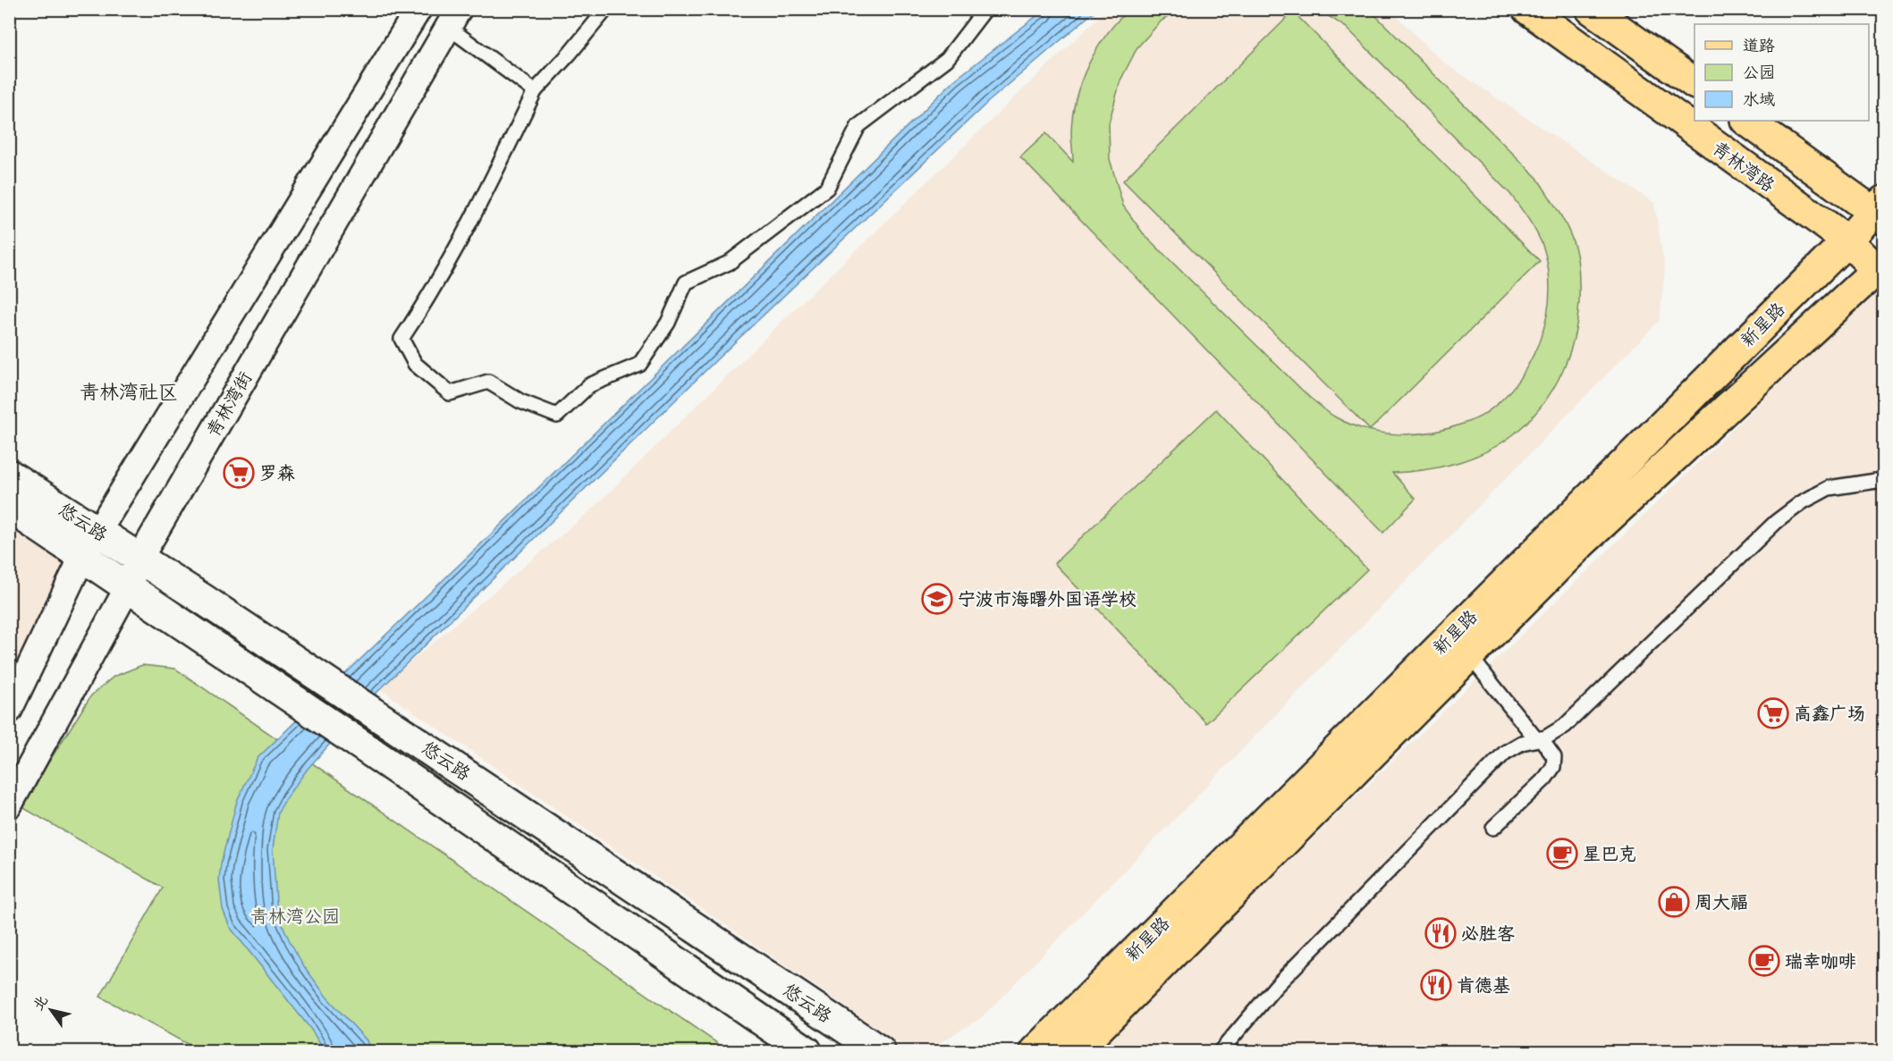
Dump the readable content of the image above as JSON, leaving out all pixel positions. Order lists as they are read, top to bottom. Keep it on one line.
{"streets":{"main road":["青林湾路","新星路"],"street":["青林湾街","悠云路"]},"crossings":[["青林湾路","新星路"],["青林湾街","悠云路"]],"districts":["青林湾社区"],"parks":["青林湾公园"],"places":{"supermarket":["罗森","高鑫广场"],"school or university":["宁波市海曙外国语学校"],"cafe":["星巴克","瑞幸咖啡"],"shop":["周大福"],"restaurant":["必胜客","肯德基"]},"legend":["道路","公园","水域"],"north":"top left"}
